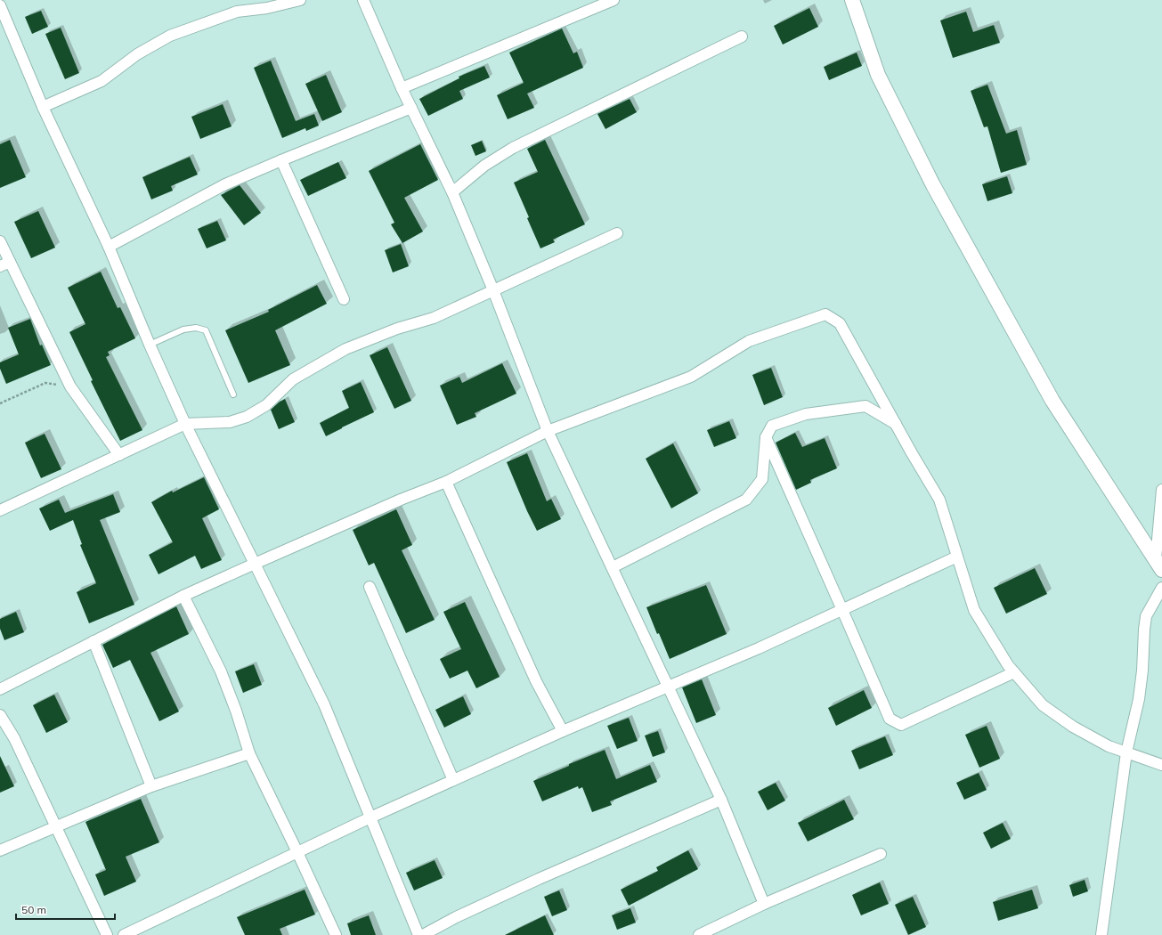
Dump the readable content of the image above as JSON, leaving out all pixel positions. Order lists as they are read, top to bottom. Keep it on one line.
{"scale_bar":"50 m"}
